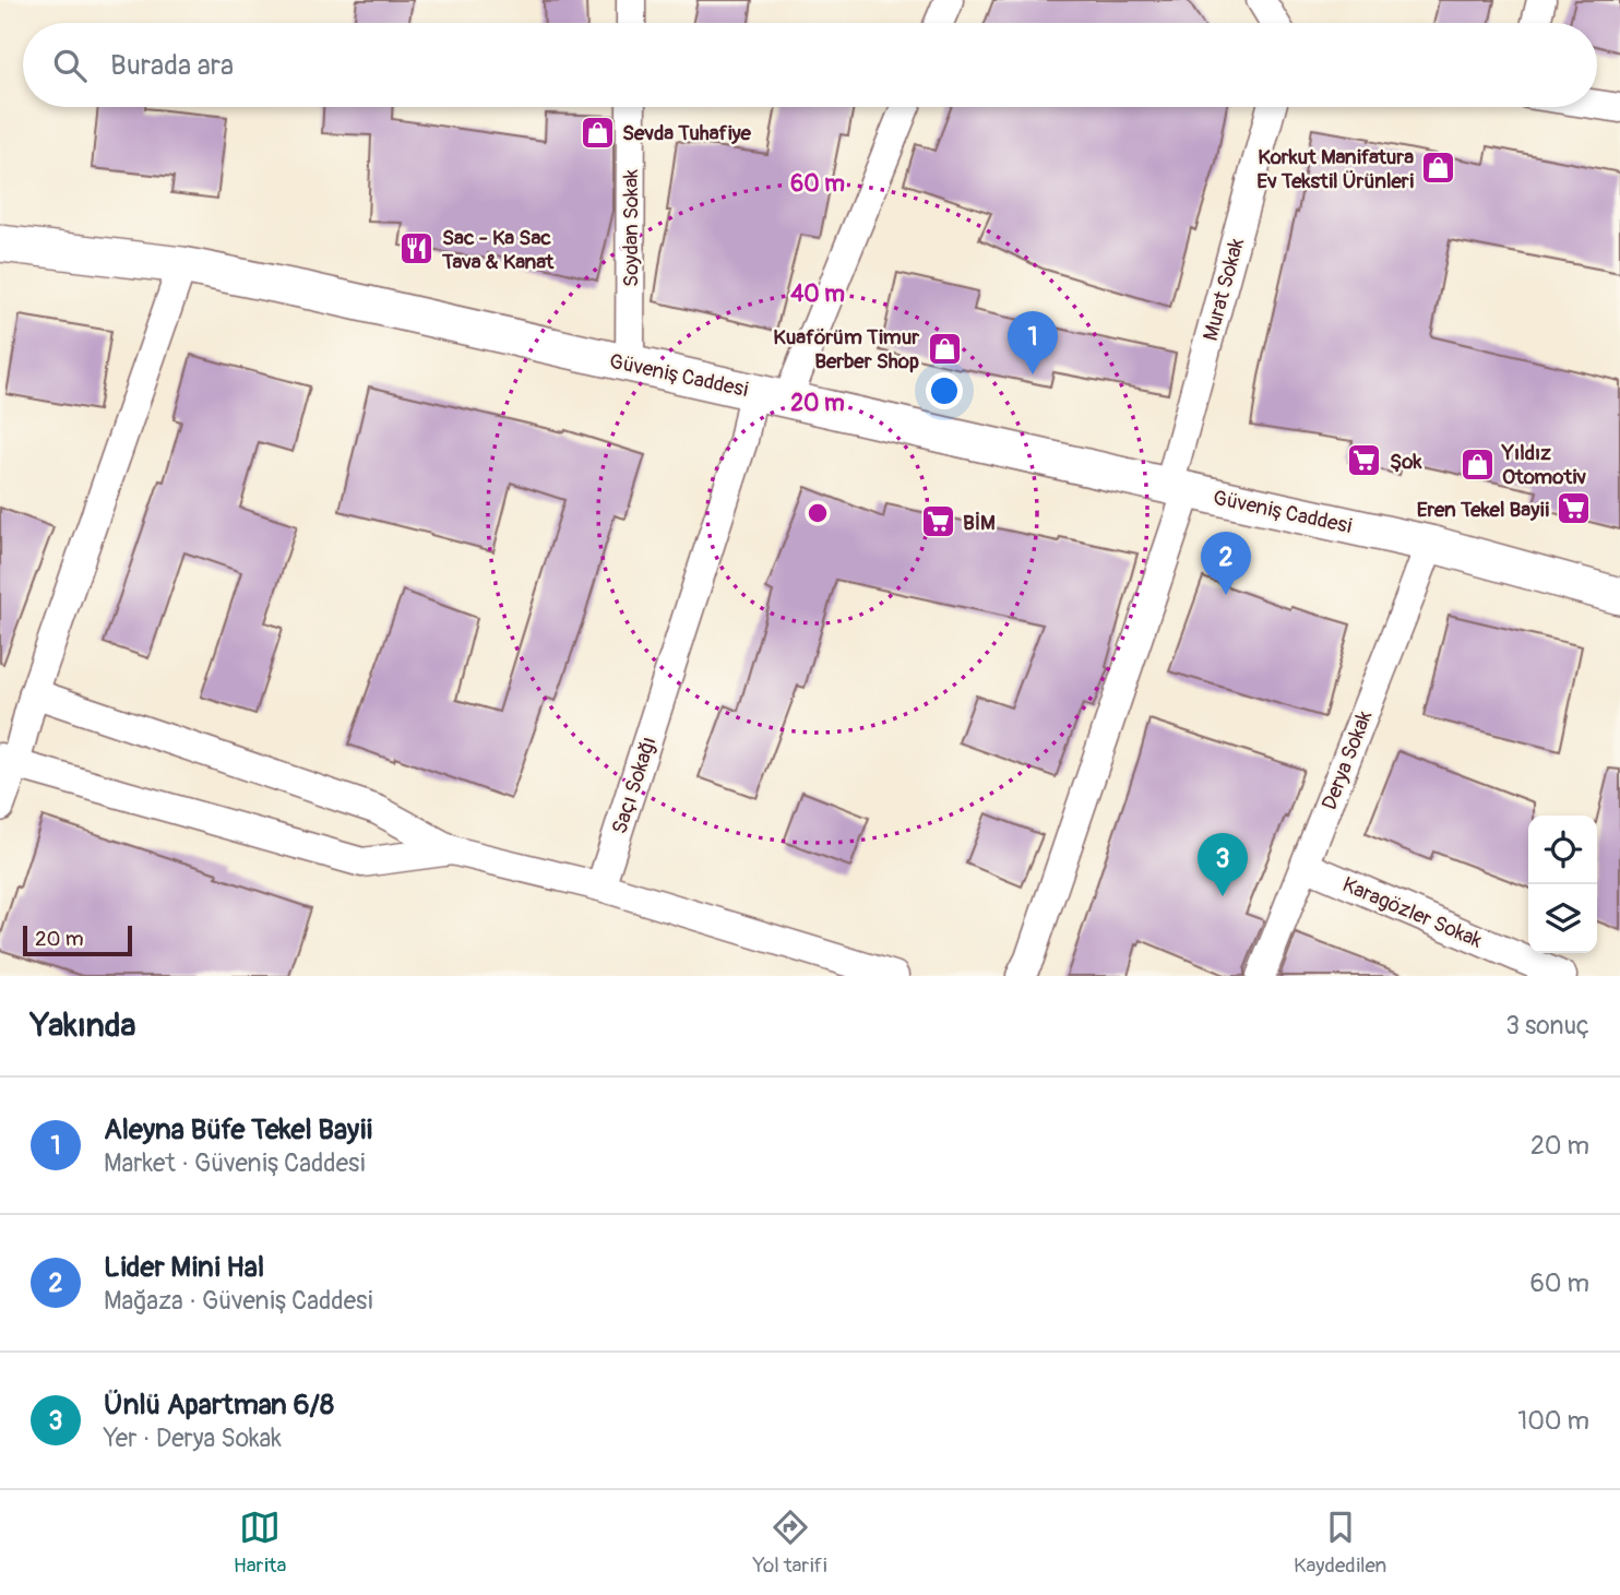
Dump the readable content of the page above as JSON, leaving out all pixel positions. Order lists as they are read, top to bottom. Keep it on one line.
{"streets":{"street":["Soydan Sokak","Murat Sokak","Güveniş Caddesi","Derya Sokak","Saçı Sokağı","Karagözler Sokak"]},"crossings":[["Soydan Sokak","Güveniş Caddesi"],["Murat Sokak","Güveniş Caddesi"],["Güveniş Caddesi","Derya Sokak"],["Güveniş Caddesi","Saçı Sokağı"],["Derya Sokak","Karagözler Sokak"]],"places":{"shop":["Sevda Tuhafiye","Korkut Manifatura Ev Tekstil Ürünleri","Kuaförüm Timur Berber Shop","Yıldız Otomotiv"],"restaurant":["Sac - Ka Sac Tava & Kanat"],"supermarket":["Şok","Eren Tekel Bayii","BİM"]},"scale_bar":"20 m","page":{"search":"Burada ara","pins":["1","2","3"],"scale":"20 m","heading":["Yakında","3 sonuç"],"list":[{"mark":"1","name":"Aleyna Büfe Tekel Bayii","note":"Market · Güveniş Caddesi","value":"20 m"},{"mark":"2","name":"Lider Mini Hal","note":"Mağaza · Güveniş Caddesi","value":"60 m"},{"mark":"3","name":"Ünlü Apartman 6/8","note":"Yer · Derya Sokak","value":"100 m"}],"nav":["Harita","Yol tarifi","Kaydedilen"]},"rings":["60 m","40 m","20 m"]}
